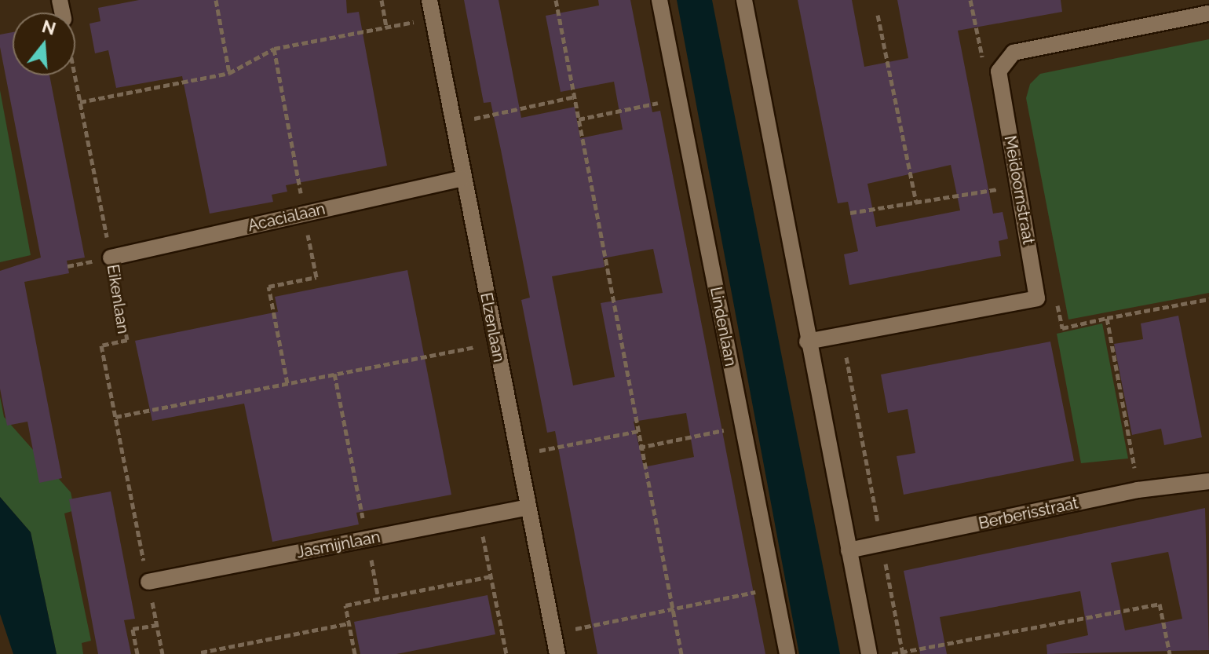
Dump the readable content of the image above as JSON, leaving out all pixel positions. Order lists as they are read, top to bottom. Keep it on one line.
{"streets":{"street":["Meidoornstraat","Acacialaan","Lindenlaan","Elzenlaan","Berberisstraat","Jasmijnlaan"],"path":["Eikenlaan"]},"crossings":[["Acacialaan","Eikenlaan"],["Acacialaan","Elzenlaan"],["Eikenlaan","Jasmijnlaan"],["Elzenlaan","Jasmijnlaan"]],"north":"top"}
